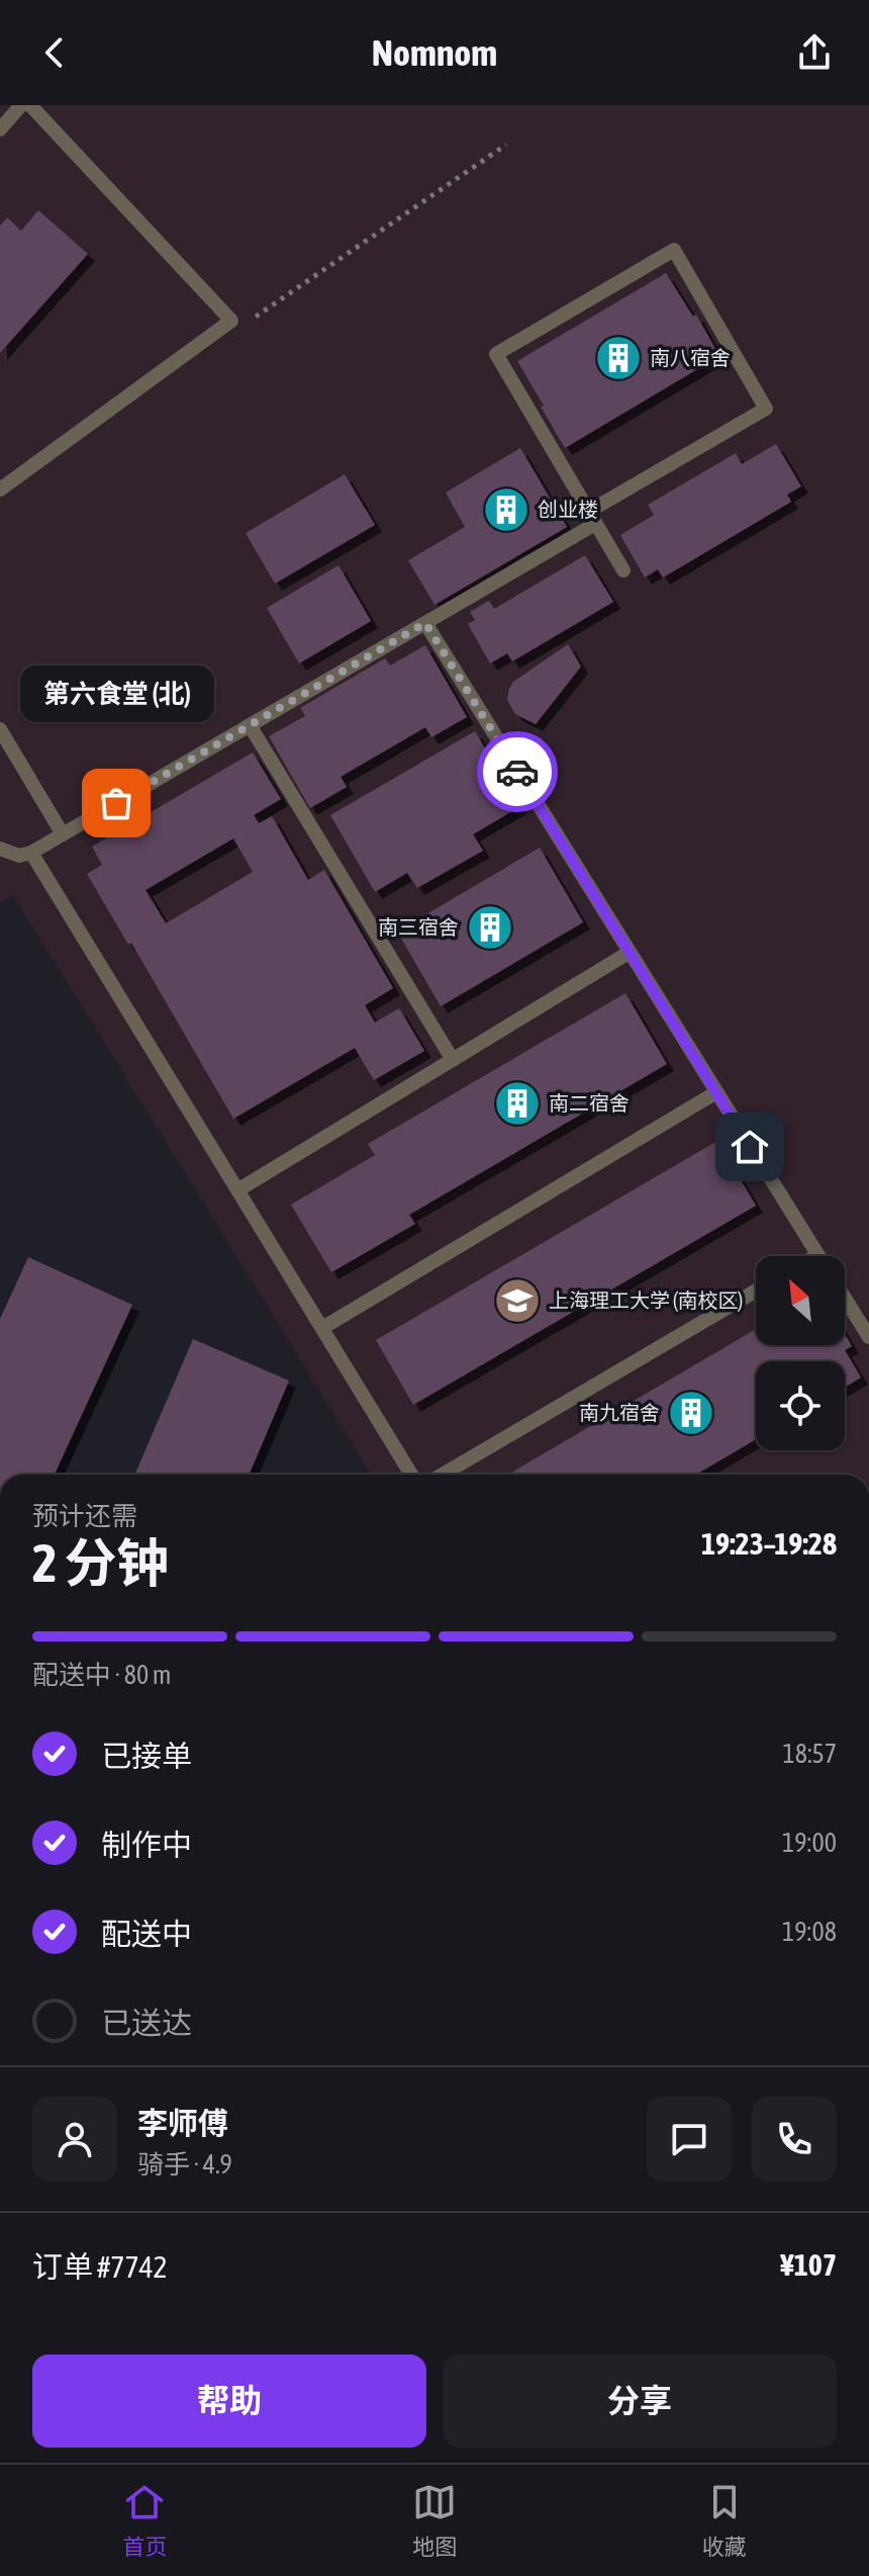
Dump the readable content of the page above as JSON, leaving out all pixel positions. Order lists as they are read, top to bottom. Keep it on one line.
{"places":{"building":["南八宿舍","创业楼","南三宿舍","南二宿舍","南九宿舍"],"other":["第六食堂 (北)"],"school or university":["上海理工大学 (南校区)"]},"north":"top left","page":{"header":"Nomnom","bubble":"第六食堂 (北)","heading":["2 分钟","预计还需","19:23–19:28"],"panel":["李师傅","骑手 · 4.9","订单 #7742","¥107"],"bar":"配送中 · 80 m","list":[["已接单","18:57"],["制作中","19:00"],["配送中","19:08"],"已送达"],"buttons":["帮助","分享"],"tabs":["首页","地图","收藏"]}}
